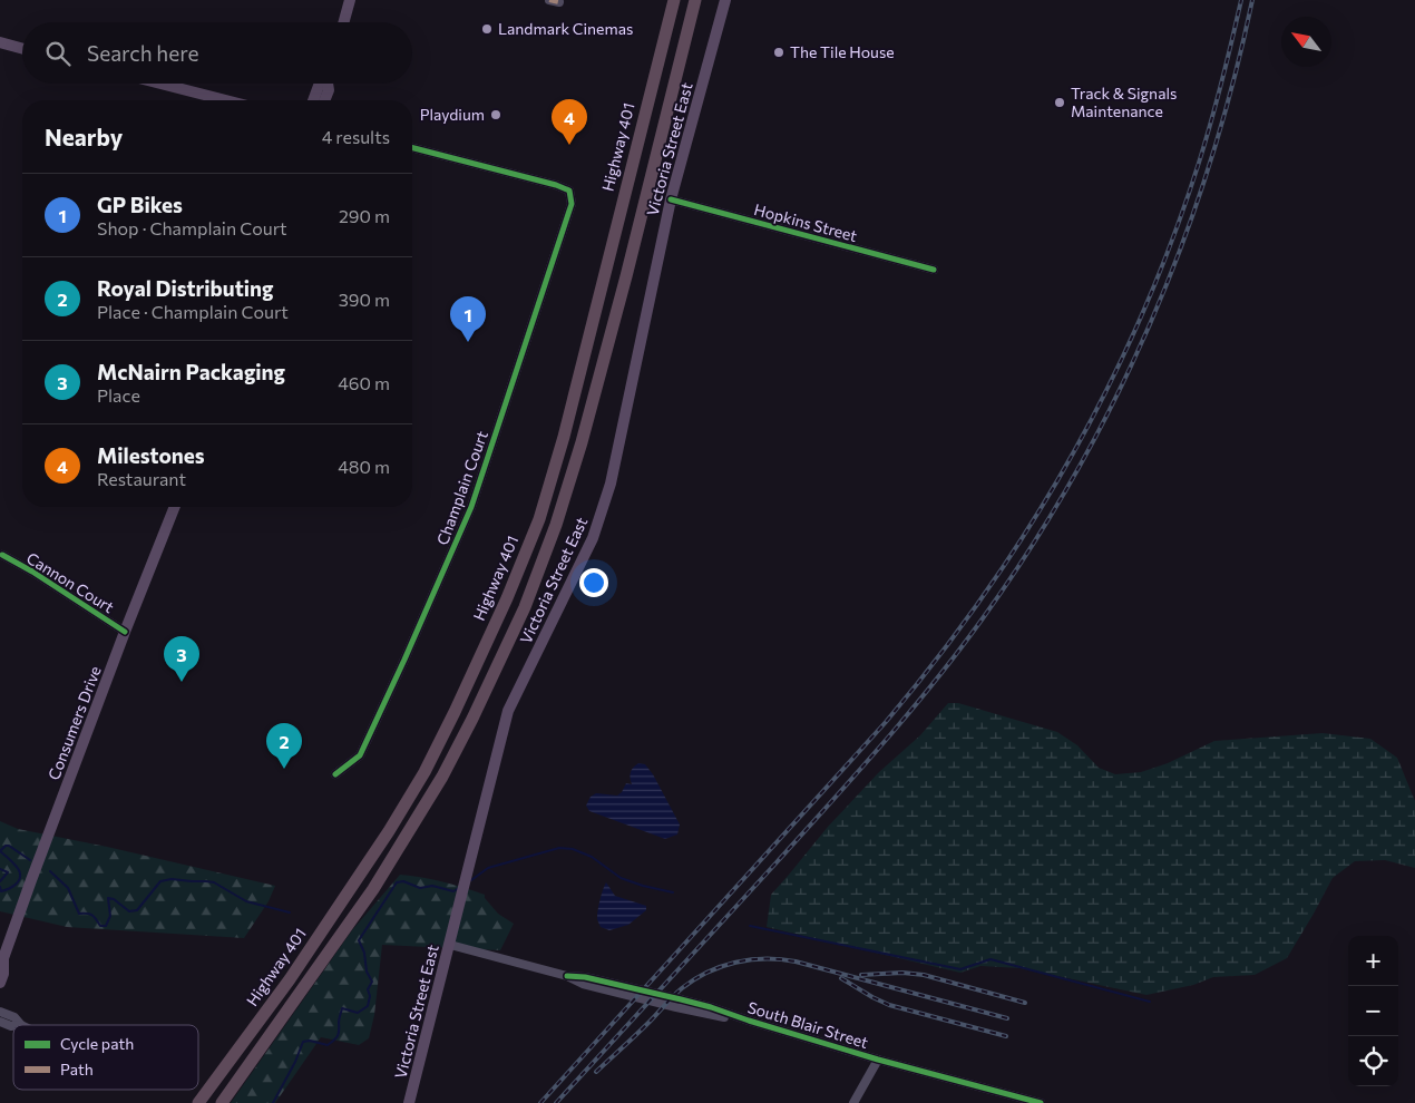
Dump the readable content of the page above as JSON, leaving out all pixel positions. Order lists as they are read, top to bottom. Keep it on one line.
{"streets":{"highway":["Highway 401"],"main road":["Victoria Street East","Consumers Drive"],"street":["Hopkins Street","Champlain Court","Cannon Court","South Blair Street"]},"crossings":[["Victoria Street East","Hopkins Street"],["Victoria Street East","South Blair Street"],["Cannon Court","Consumers Drive"]],"places":["Landmark Cinemas","The Tile House","Track & Signals Maintenance","Playdium"],"legend":["Cycle path","Path"],"north":"top left","page":{"search":"Search here","pins":["4","1","3","2"],"heading":["Nearby","4 results"],"list":[{"mark":"1","name":"GP Bikes","note":"Shop · Champlain Court","value":"290 m"},{"mark":"2","name":"Royal Distributing","note":"Place · Champlain Court","value":"390 m"},{"mark":"3","name":"McNairn Packaging","note":"Place","value":"460 m"},{"mark":"4","name":"Milestones","note":"Restaurant","value":"480 m"}],"map_buttons":["+","−"]}}
